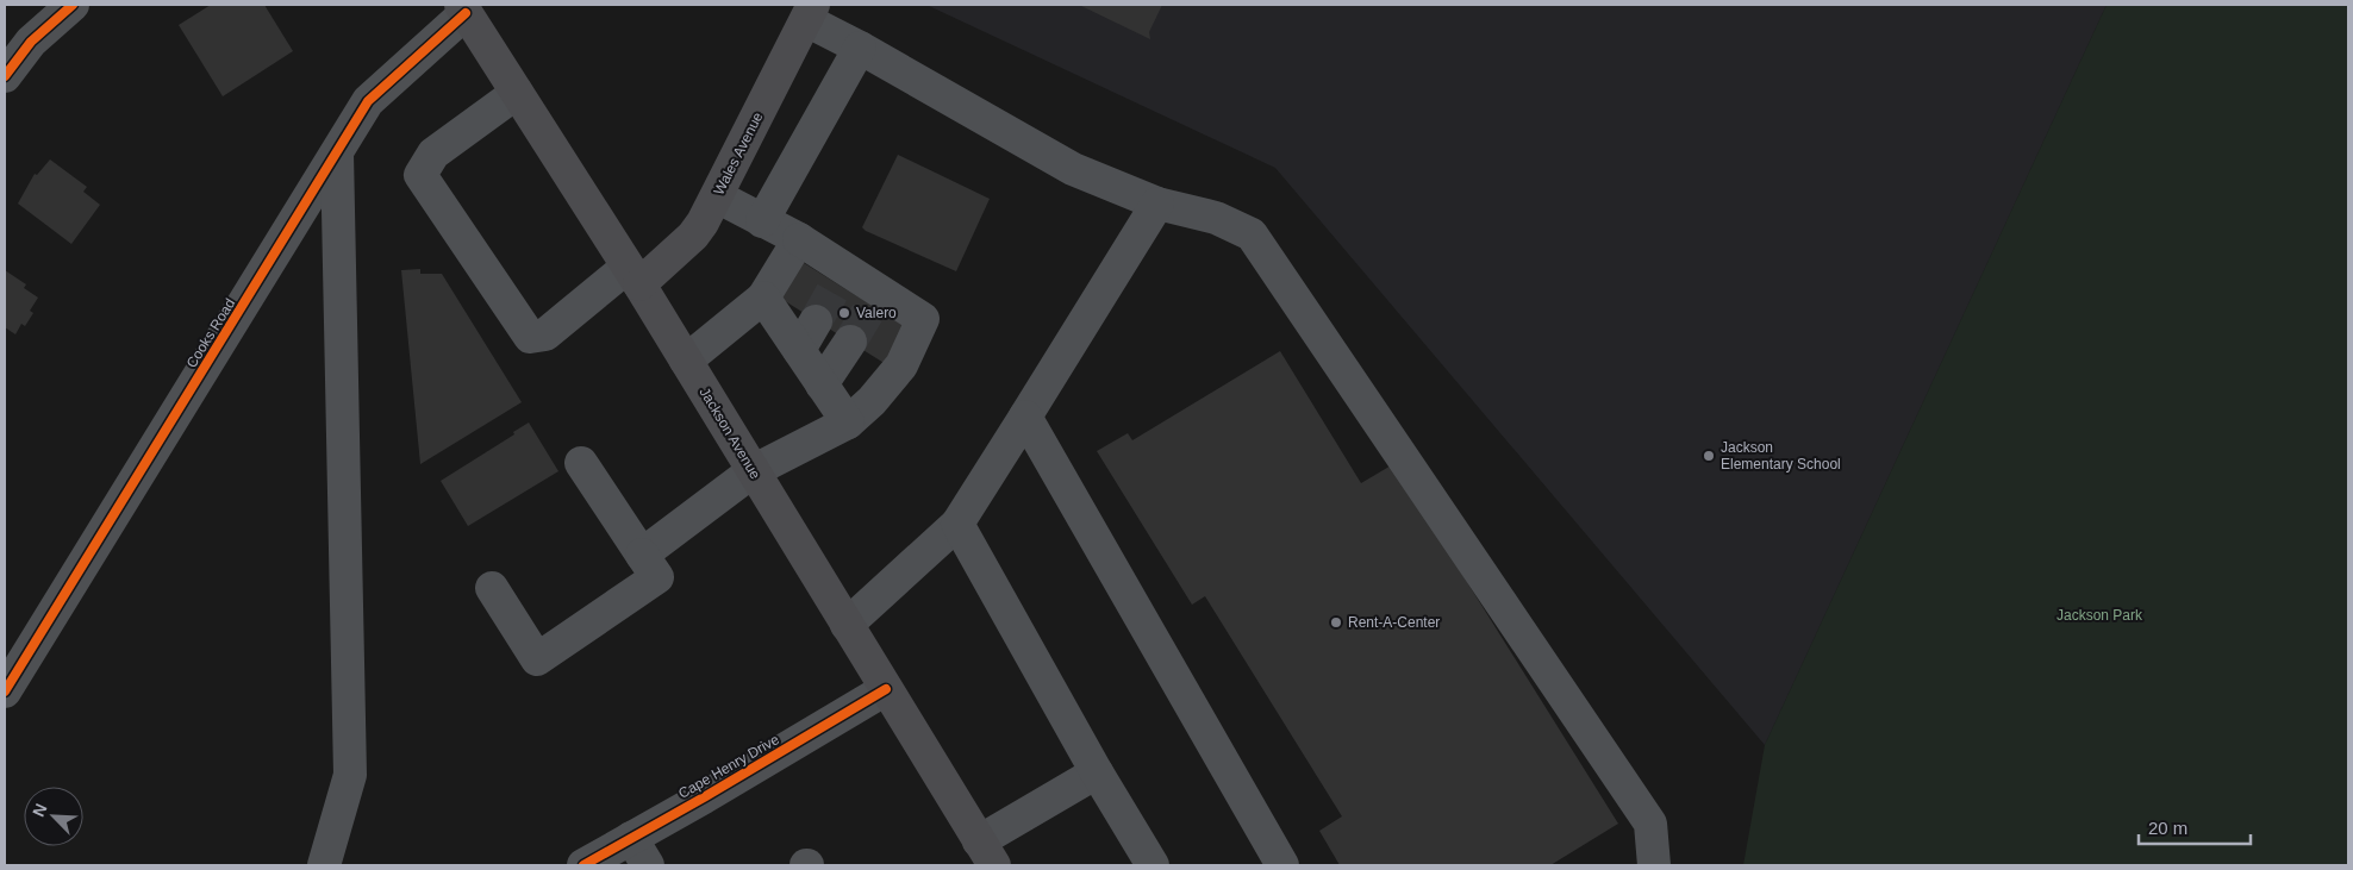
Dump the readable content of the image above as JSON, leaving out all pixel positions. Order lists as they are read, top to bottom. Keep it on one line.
{"streets":{"main road":["Wales Avenue","Jackson Avenue"],"street":["Cooks Road","Cape Henry Drive"]},"crossings":[["Wales Avenue","Jackson Avenue"],["Cooks Road","Jackson Avenue"],["Jackson Avenue","Cape Henry Drive"]],"parks":["Jackson Park"],"places":["Valero","Jackson Elementary School","Rent-A-Center"],"scale_bar":"20 m","north":"top left"}
